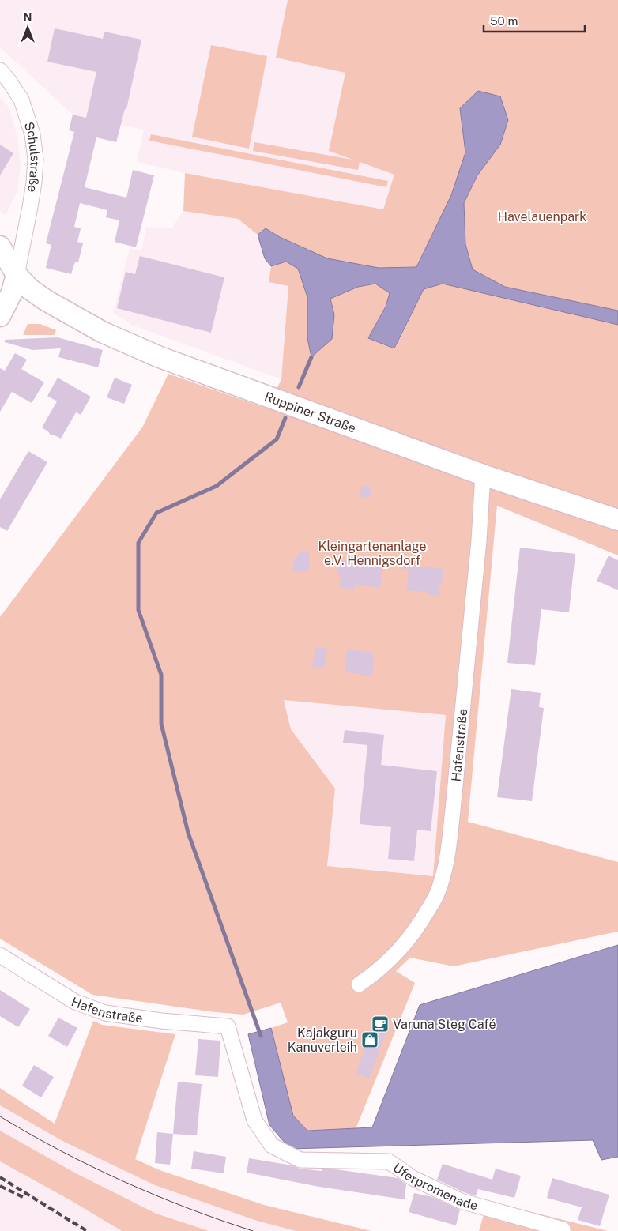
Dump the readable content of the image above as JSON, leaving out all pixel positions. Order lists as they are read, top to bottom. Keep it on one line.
{"streets":{"main road":["Ruppiner Straße"],"street":["Schulstraße","Hafenstraße","Uferpromenade"]},"crossings":[["Schulstraße","Ruppiner Straße"],["Ruppiner Straße","Hafenstraße"],["Hafenstraße","Uferpromenade"]],"parks":["Havelauenpark","Kleingartenanlage e.V. Hennigsdorf"],"places":{"cafe":["Varuna Steg Café"],"shop":["Kajakguru Kanuverleih"]},"scale_bar":"50 m","north":"top"}
